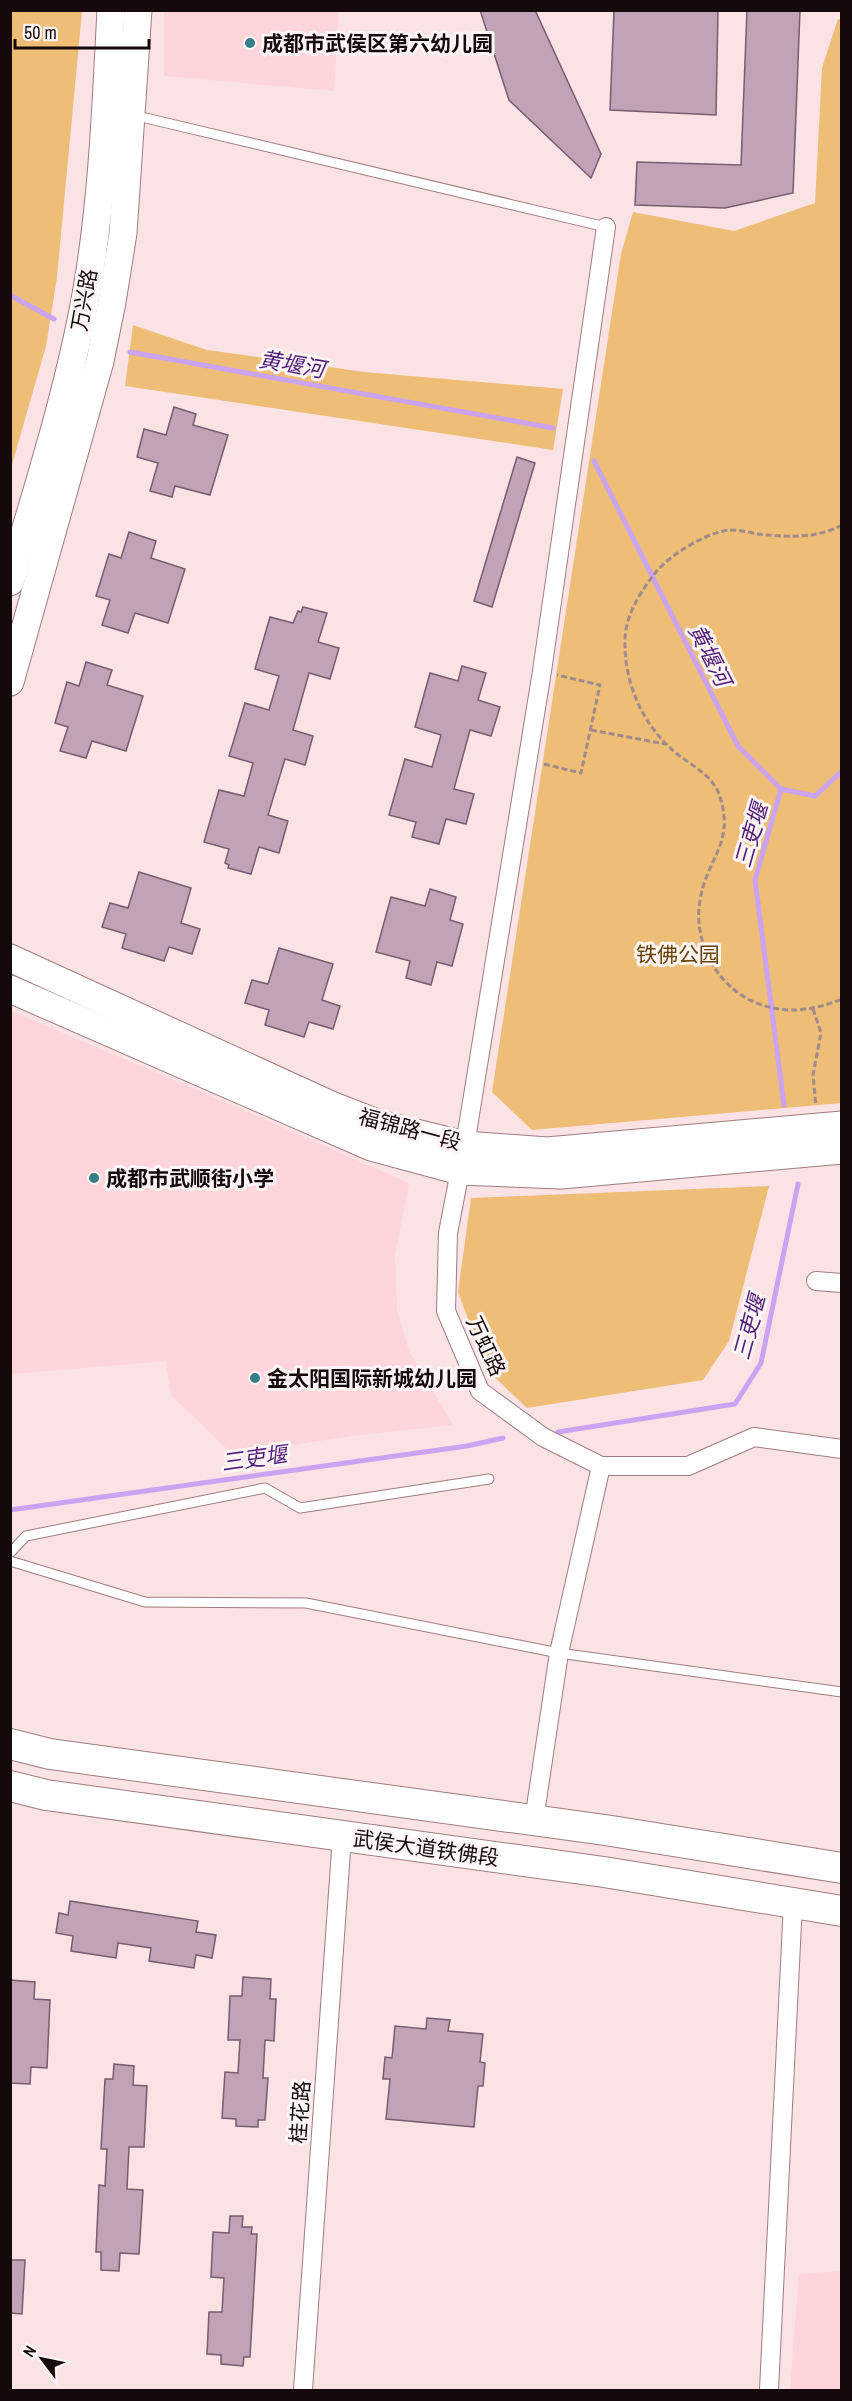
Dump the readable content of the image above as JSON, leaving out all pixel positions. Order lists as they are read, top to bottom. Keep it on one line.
{"streets":{"main road":["武侯大道铁佛段"],"street":["万兴路","福锦路一段","万虹路","桂花路"]},"crossings":[["福锦路一段","万虹路"],["武侯大道铁佛段","桂花路"]],"water":["黄堰河","三吏堰"],"parks":["铁佛公园"],"places":["成都市武侯区第六幼儿园","成都市武顺街小学","金太阳国际新城幼儿园"],"scale_bar":"50 m","north":"top left"}
